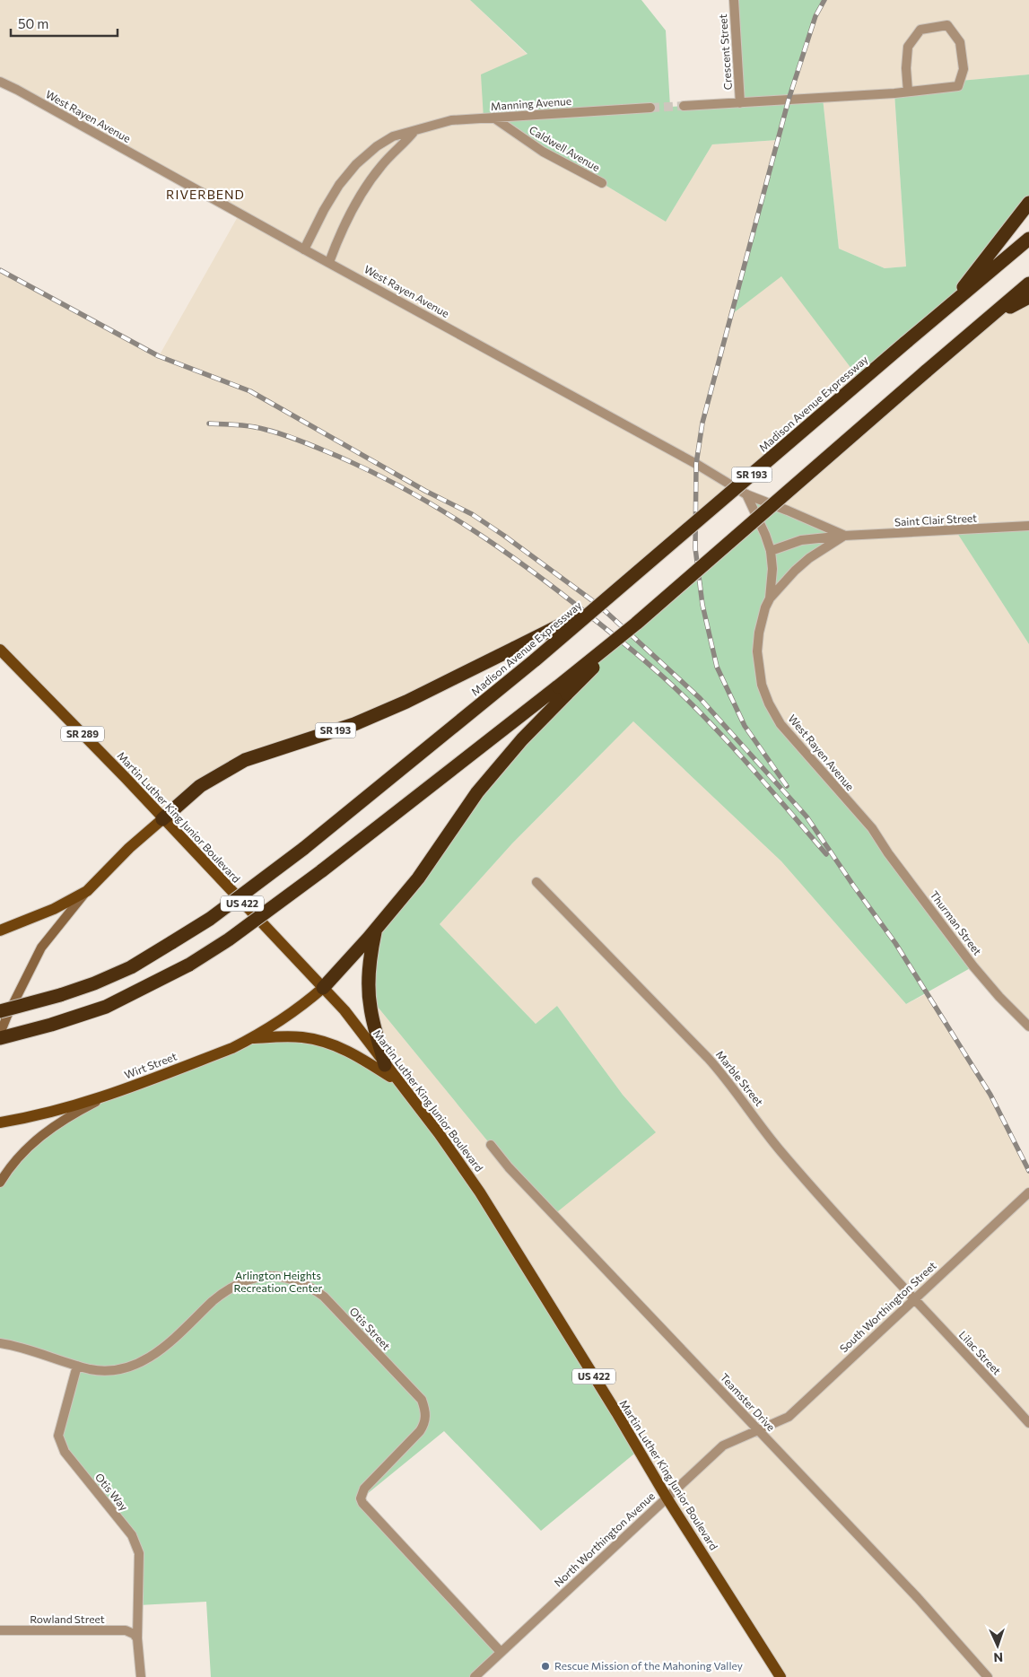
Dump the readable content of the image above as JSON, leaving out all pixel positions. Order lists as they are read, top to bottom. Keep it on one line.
{"streets":{"highway":["Madison Avenue Expressway","SR 193"],"main road":["SR 289","Martin Luther King Junior Boulevard","US 422","Wirt Street"],"street":["Crescent Street","Manning Avenue","West Rayen Avenue","Caldwell Avenue","Saint Clair Street","Thurman Street","Marble Street","South Worthington Street","Otis Street","Lilac Street","Teamster Drive","Otis Way","North Worthington Avenue","Rowland Street"]},"crossings":[["Manning Avenue","West Rayen Avenue"],["Manning Avenue","Caldwell Avenue"],["West Rayen Avenue","Saint Clair Street"],["West Rayen Avenue","Thurman Street"],["Madison Avenue Expressway","SR 193"],["SR 193","Martin Luther King Junior Boulevard"],["Martin Luther King Junior Boulevard","US 422"],["Martin Luther King Junior Boulevard","Wirt Street"],["Martin Luther King Junior Boulevard","North Worthington Avenue"],["US 422","Wirt Street"],["Marble Street","South Worthington Street"],["Marble Street","Lilac Street"],["South Worthington Street","Lilac Street"],["South Worthington Street","Teamster Drive"],["South Worthington Street","North Worthington Avenue"],["Otis Street","Otis Way"],["Otis Street","North Worthington Avenue"],["Teamster Drive","North Worthington Avenue"],["Otis Way","Rowland Street"]],"districts":["RIVERBEND"],"parks":["Arlington Heights Recreation Center"],"places":["Rescue Mission of the Mahoning Valley"],"scale_bar":"50 m","north":"bottom"}
